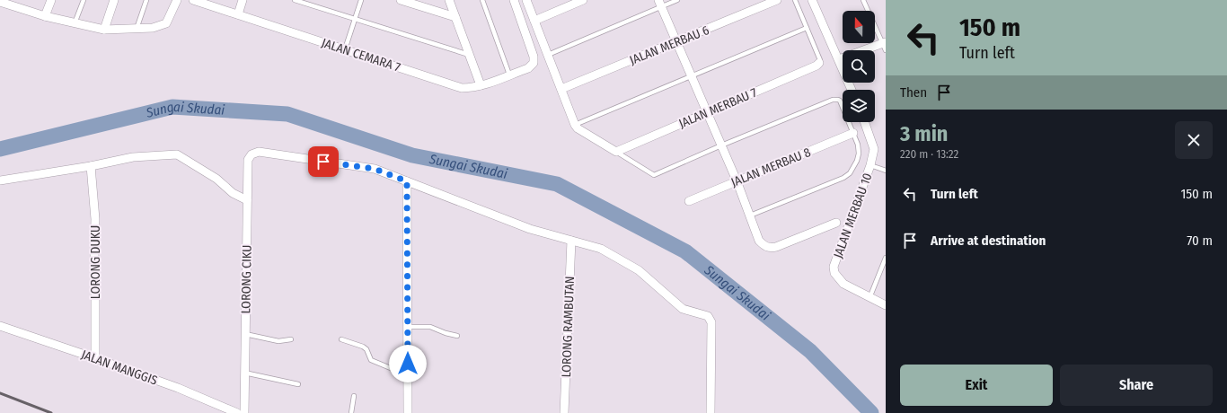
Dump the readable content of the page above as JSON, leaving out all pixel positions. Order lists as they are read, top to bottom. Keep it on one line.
{"streets":{"street":["JALAN MERBAU 6","JALAN CEMARA 7","JALAN MERBAU 7","JALAN MERBAU 8","JALAN MERBAU 10","LORONG DUKU","LORONG CIKU","LORONG RAMBUTAN","JALAN MANGGIS"]},"crossings":[["LORONG DUKU","JALAN MANGGIS"]],"water":["Sungai Skudai"],"north":"top","page":{"turn":["150 m","Turn left"],"then":"Then","heading":["3 min","220 m · 13:22"],"list":[{"name":"Turn left","value":"150 m"},{"name":"Arrive at destination","value":"70 m"}],"buttons":["Exit","Share"]}}
